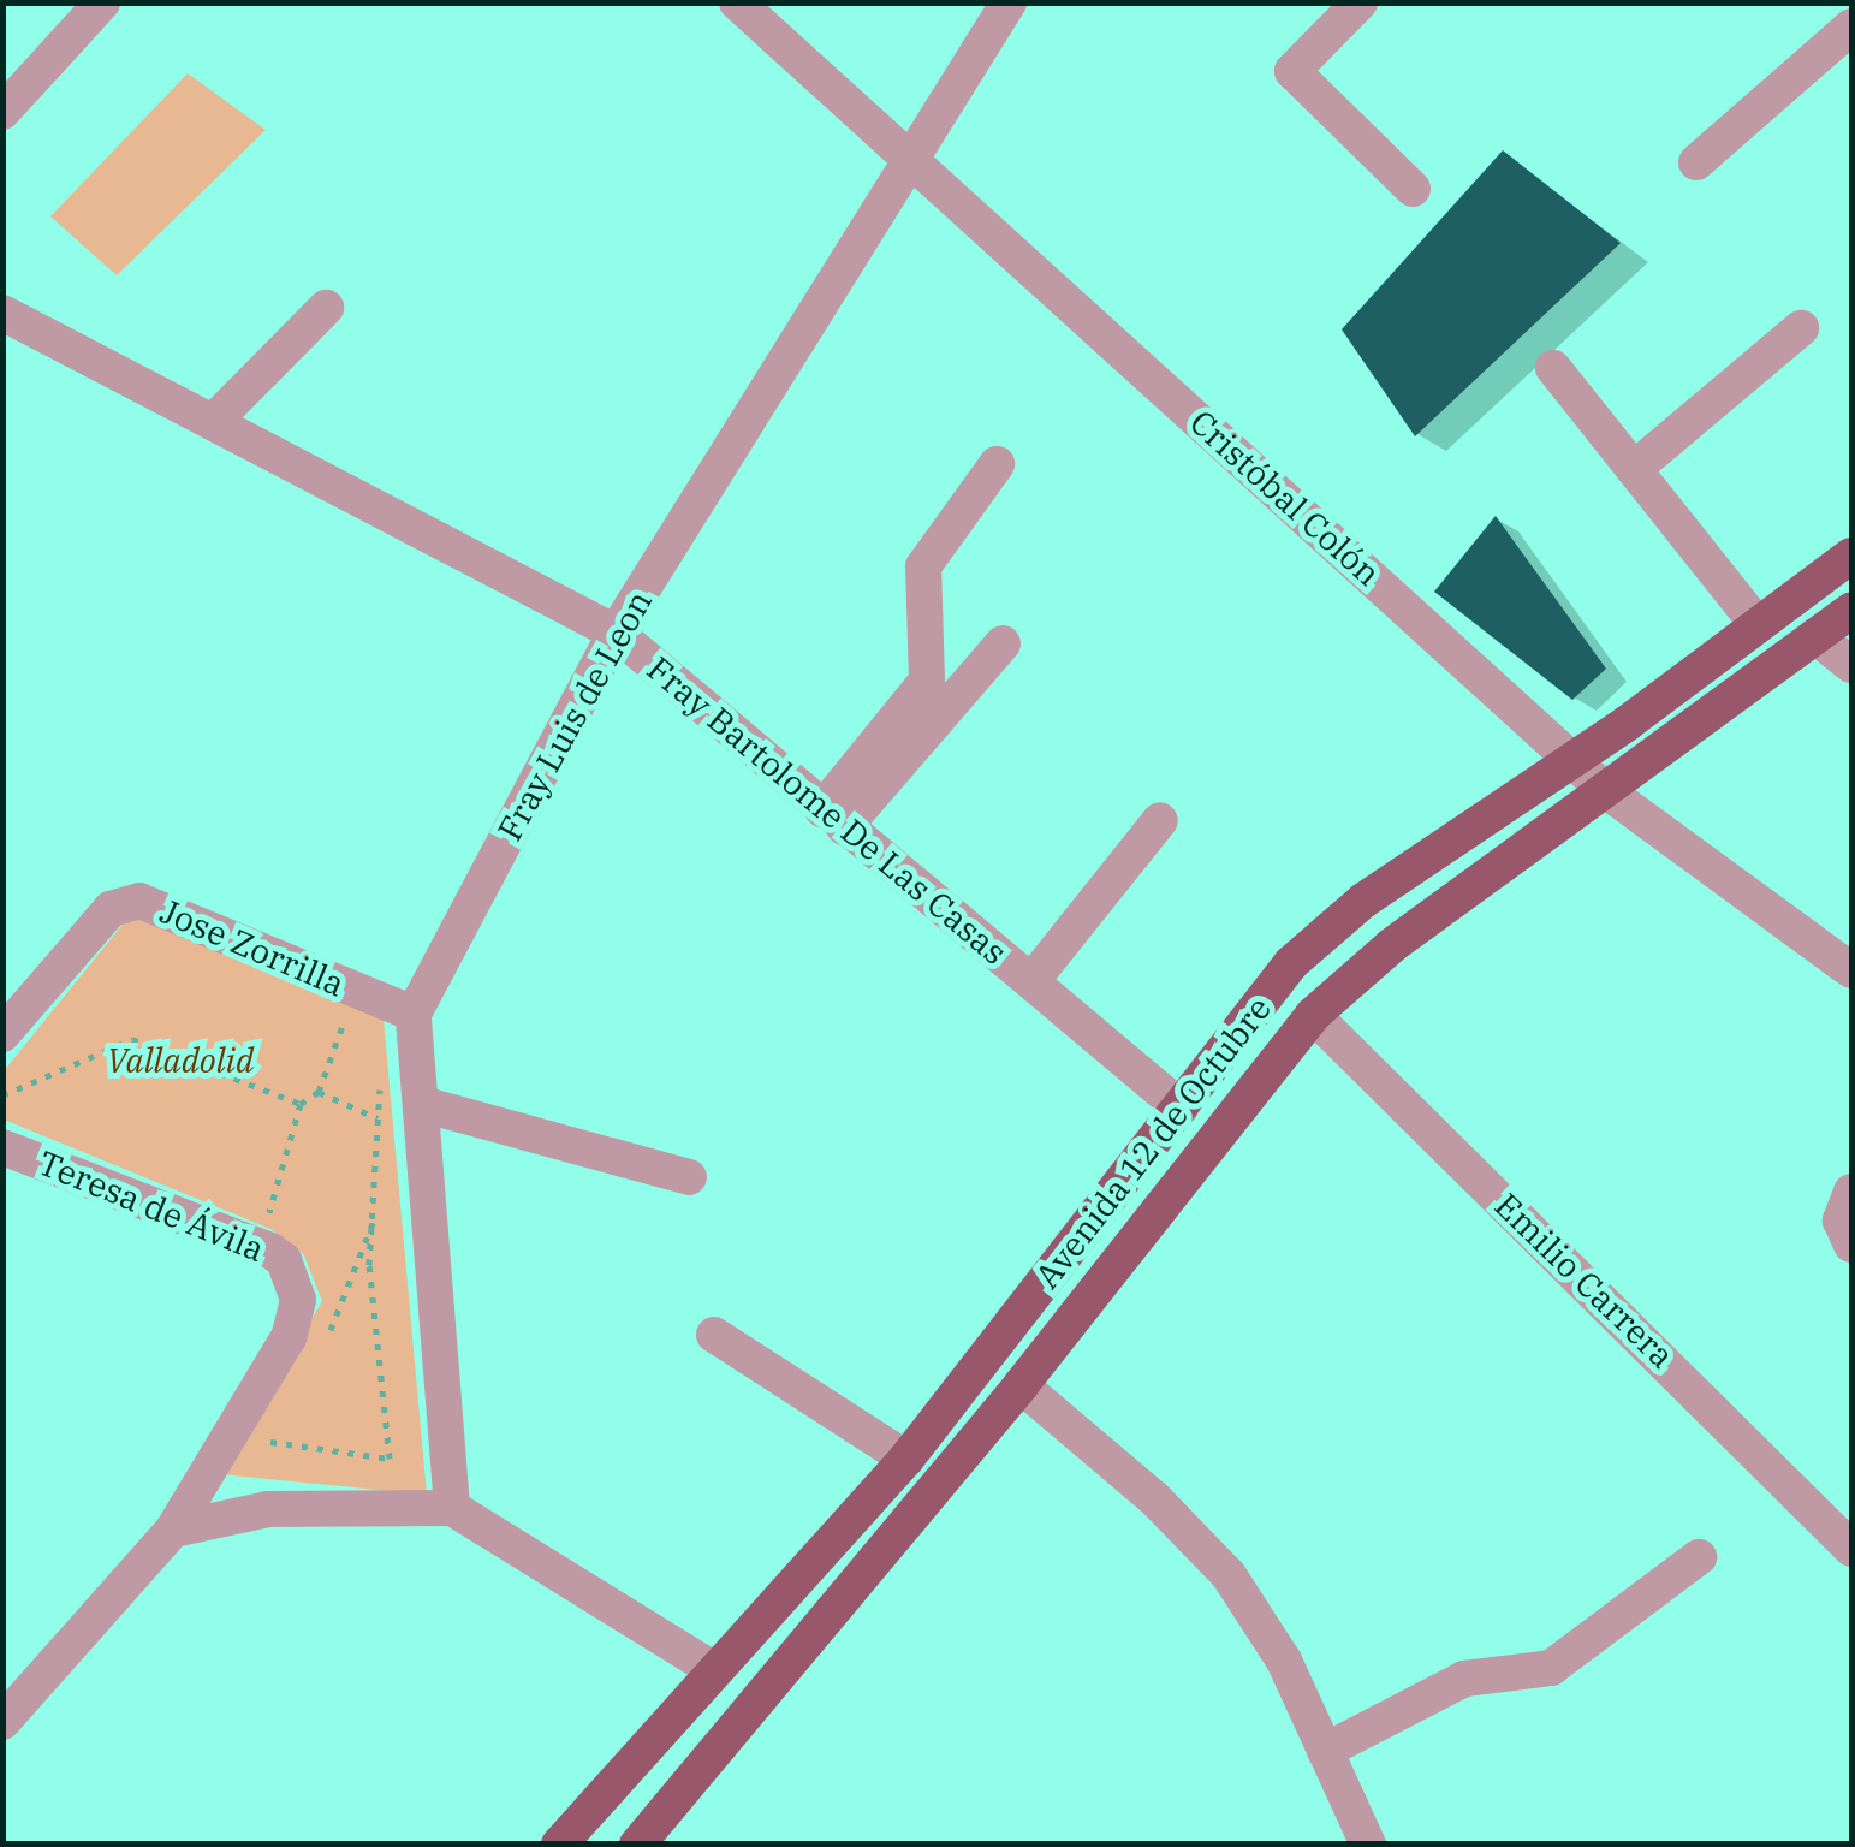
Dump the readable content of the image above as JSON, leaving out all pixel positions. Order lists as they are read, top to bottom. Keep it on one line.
{"streets":{"main road":["Avenida 12 de Octubre"],"street":["Cristóbal Colón","Fray Luis de Leon","Fray Bartolome De Las Casas","Jose Zorrilla","Teresa de Ávila","Emilio Carrera"]},"crossings":[["Cristóbal Colón","Fray Luis de Leon"],["Cristóbal Colón","Avenida 12 de Octubre"],["Fray Luis de Leon","Fray Bartolome De Las Casas"],["Fray Luis de Leon","Jose Zorrilla"],["Fray Bartolome De Las Casas","Avenida 12 de Octubre"],["Avenida 12 de Octubre","Emilio Carrera"]],"parks":["Valladolid"]}
